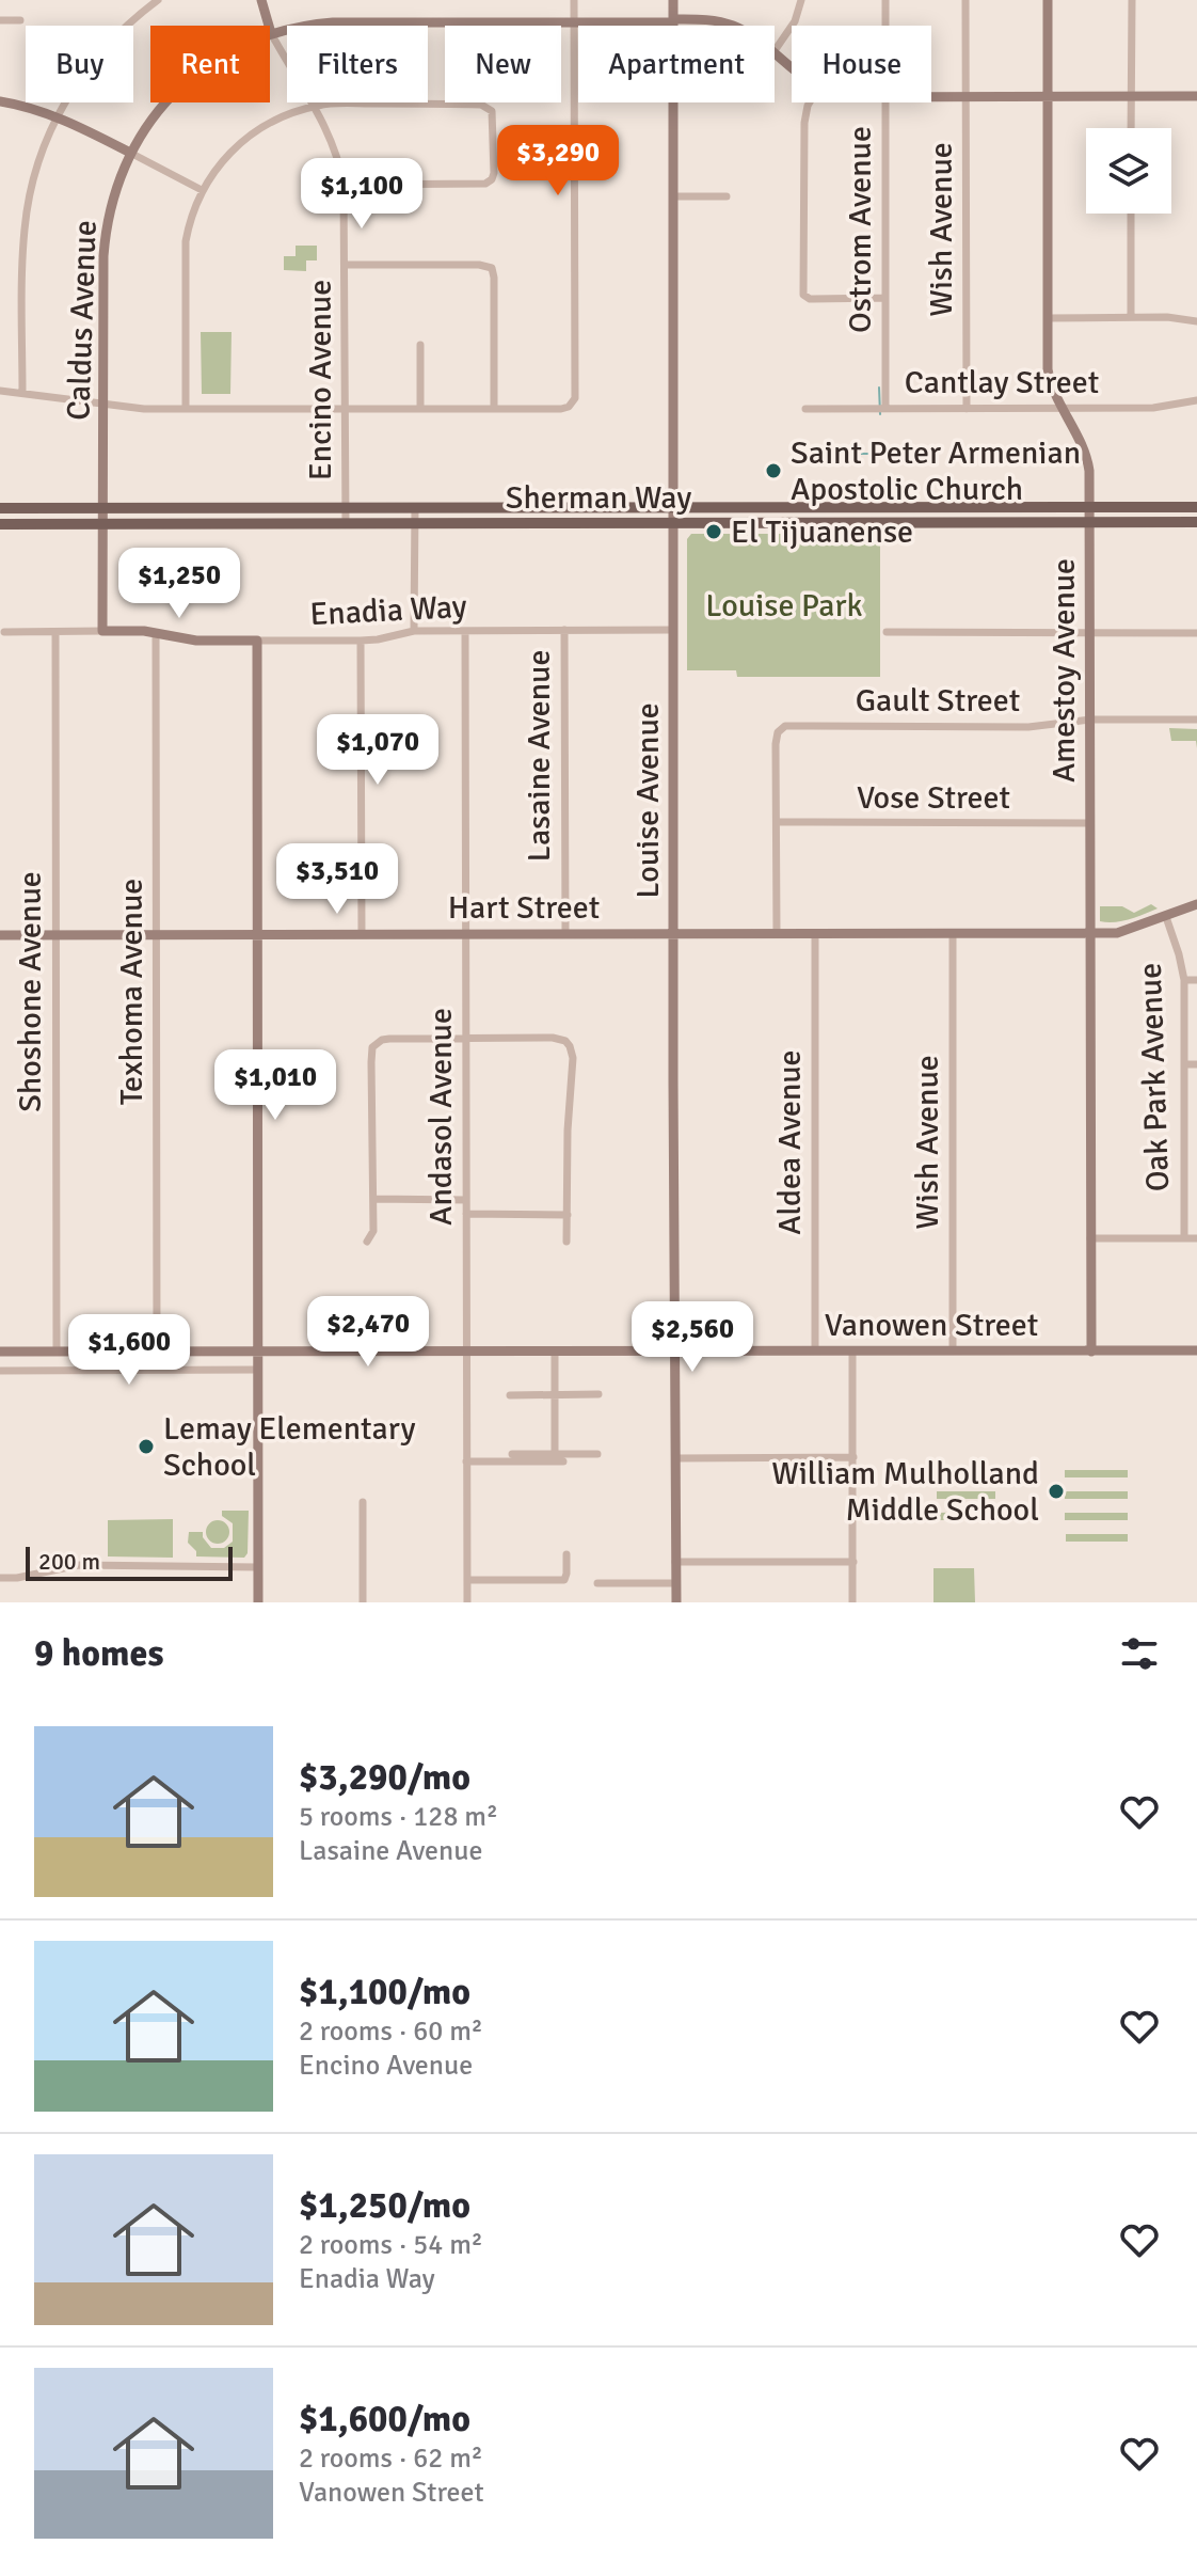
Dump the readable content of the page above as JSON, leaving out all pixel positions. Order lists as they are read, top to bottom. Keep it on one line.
{"streets":{"main road":["Sherman Way"],"street":["Ostrom Avenue","Wish Avenue","Caldus Avenue","Encino Avenue","Cantlay Street","Enadia Way","Amestoy Avenue","Gault Street","Lasaine Avenue","Vose Street","Louise Avenue","Hart Street","Shoshone Avenue","Texhoma Avenue","Oak Park Avenue","Andasol Avenue","Aldea Avenue","Vanowen Street"]},"crossings":[["Ostrom Avenue","Cantlay Street"],["Wish Avenue","Cantlay Street"],["Wish Avenue","Hart Street"],["Wish Avenue","Vanowen Street"],["Caldus Avenue","Encino Avenue"],["Caldus Avenue","Sherman Way"],["Caldus Avenue","Enadia Way"],["Caldus Avenue","Louise Avenue"],["Encino Avenue","Sherman Way"],["Cantlay Street","Amestoy Avenue"],["Sherman Way","Amestoy Avenue"],["Sherman Way","Louise Avenue"],["Enadia Way","Lasaine Avenue"],["Enadia Way","Louise Avenue"],["Enadia Way","Shoshone Avenue"],["Enadia Way","Texhoma Avenue"],["Enadia Way","Andasol Avenue"],["Amestoy Avenue","Gault Street"],["Amestoy Avenue","Vose Street"],["Amestoy Avenue","Hart Street"],["Amestoy Avenue","Vanowen Street"],["Gault Street","Vose Street"],["Lasaine Avenue","Hart Street"],["Louise Avenue","Hart Street"],["Louise Avenue","Vanowen Street"],["Hart Street","Shoshone Avenue"],["Hart Street","Texhoma Avenue"],["Hart Street","Oak Park Avenue"],["Hart Street","Andasol Avenue"],["Hart Street","Aldea Avenue"],["Shoshone Avenue","Vanowen Street"],["Texhoma Avenue","Vanowen Street"],["Andasol Avenue","Vanowen Street"],["Aldea Avenue","Vanowen Street"]],"parks":["Louise Park"],"places":["Saint Peter Armenian Apostolic Church","El Tijuanense","Lemay Elementary School","William Mulholland Middle School"],"scale_bar":"200 m","page":{"chip":["Buy","Rent","Filters","New","Apartment","House"],"price":["$3,290","$1,100","$1,250","$1,070","$3,510","$1,010","$2,470","$2,560","$1,600"],"scale":"200 m","heading":"9 homes","list":[{"name":"$3,290/mo","note":"5 rooms · 128 m² · Lasaine Avenue"},{"name":"$1,100/mo","note":"2 rooms · 60 m² · Encino Avenue"},{"name":"$1,250/mo","note":"2 rooms · 54 m² · Enadia Way"},{"name":"$1,600/mo","note":"2 rooms · 62 m² · Vanowen Street"}]}}
